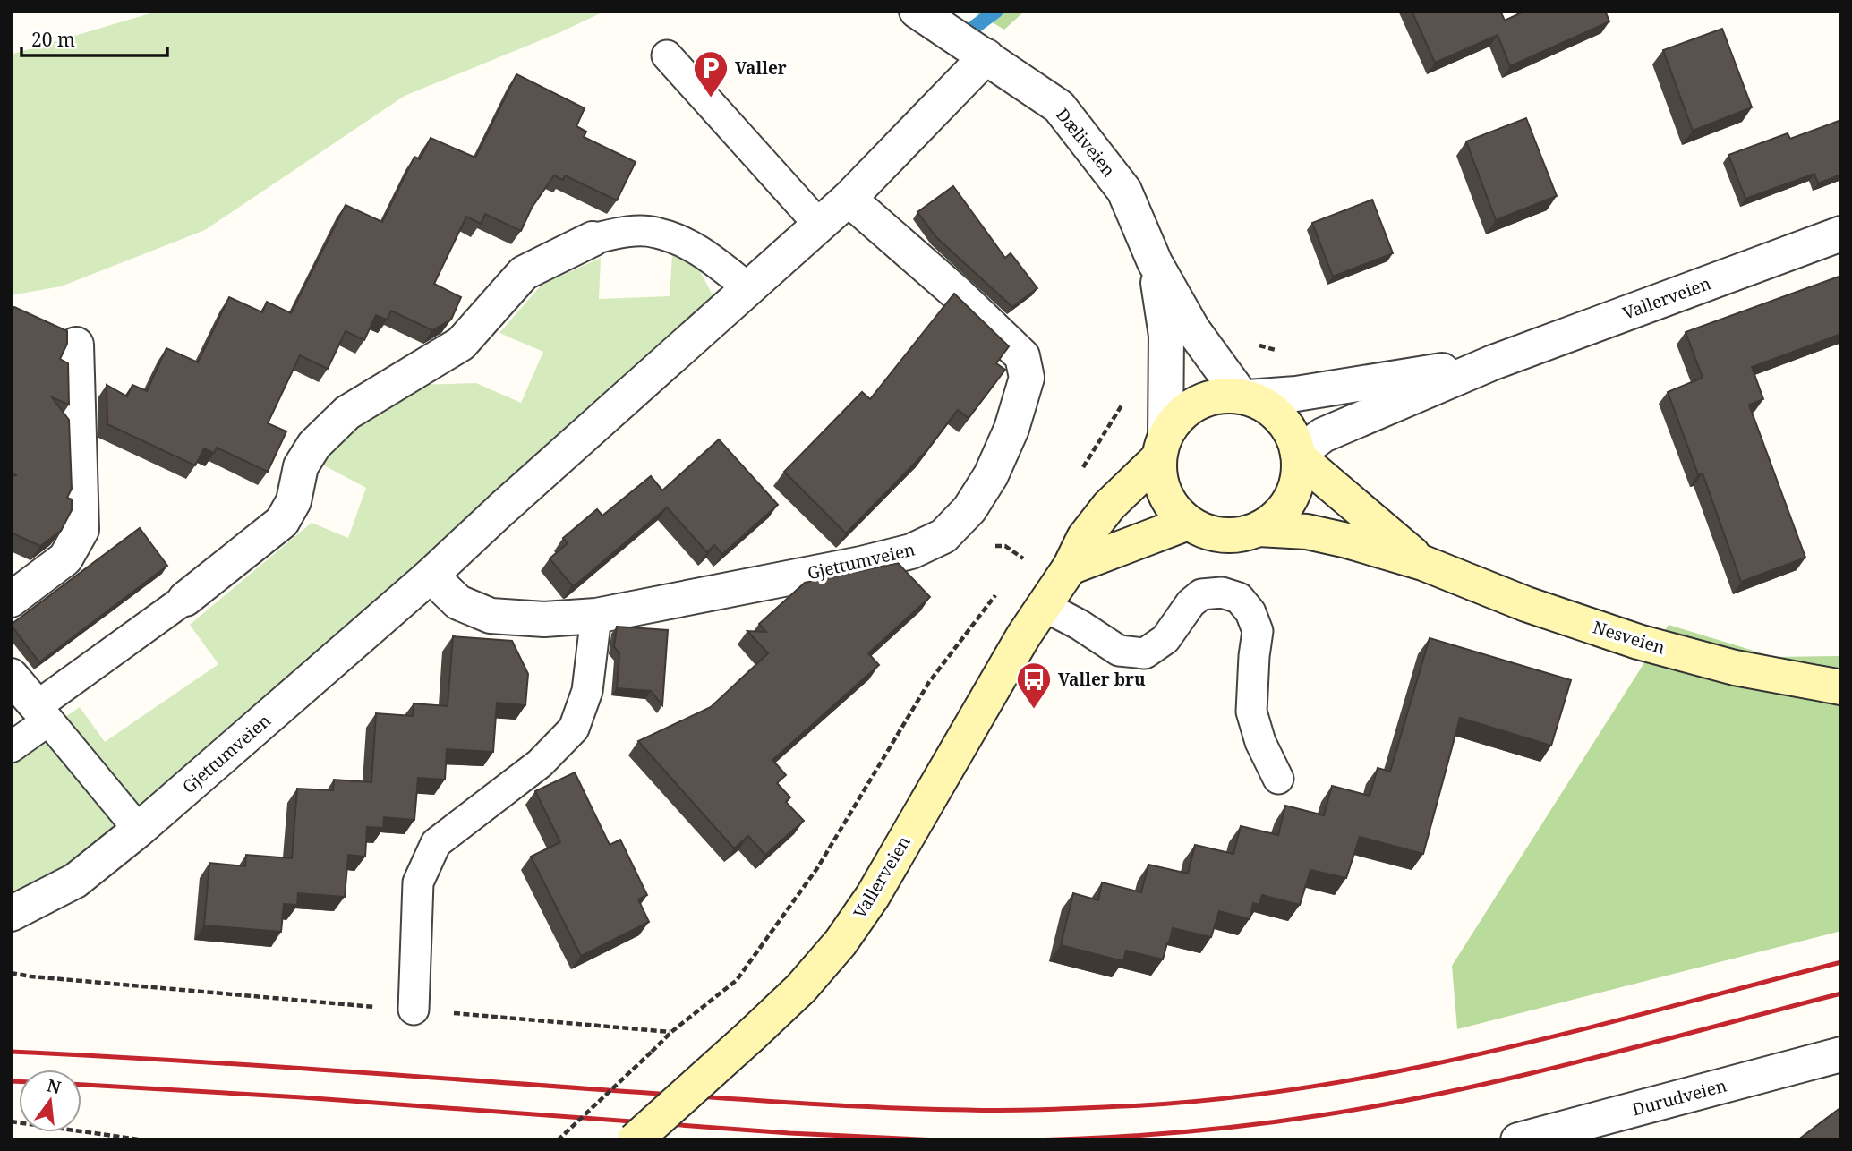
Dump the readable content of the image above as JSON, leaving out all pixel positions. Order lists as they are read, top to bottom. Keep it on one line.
{"streets":{"street":["Dæliveien","Vallerveien","Gjettumveien","Nesveien","Durudveien"]},"crossings":[["Dæliveien","Vallerveien"],["Dæliveien","Gjettumveien"],["Dæliveien","Nesveien"],["Vallerveien","Nesveien"]],"places":{"parking":["Valler"],"bus stop":["Valler bru"]},"scale_bar":"20 m","north":"top"}
